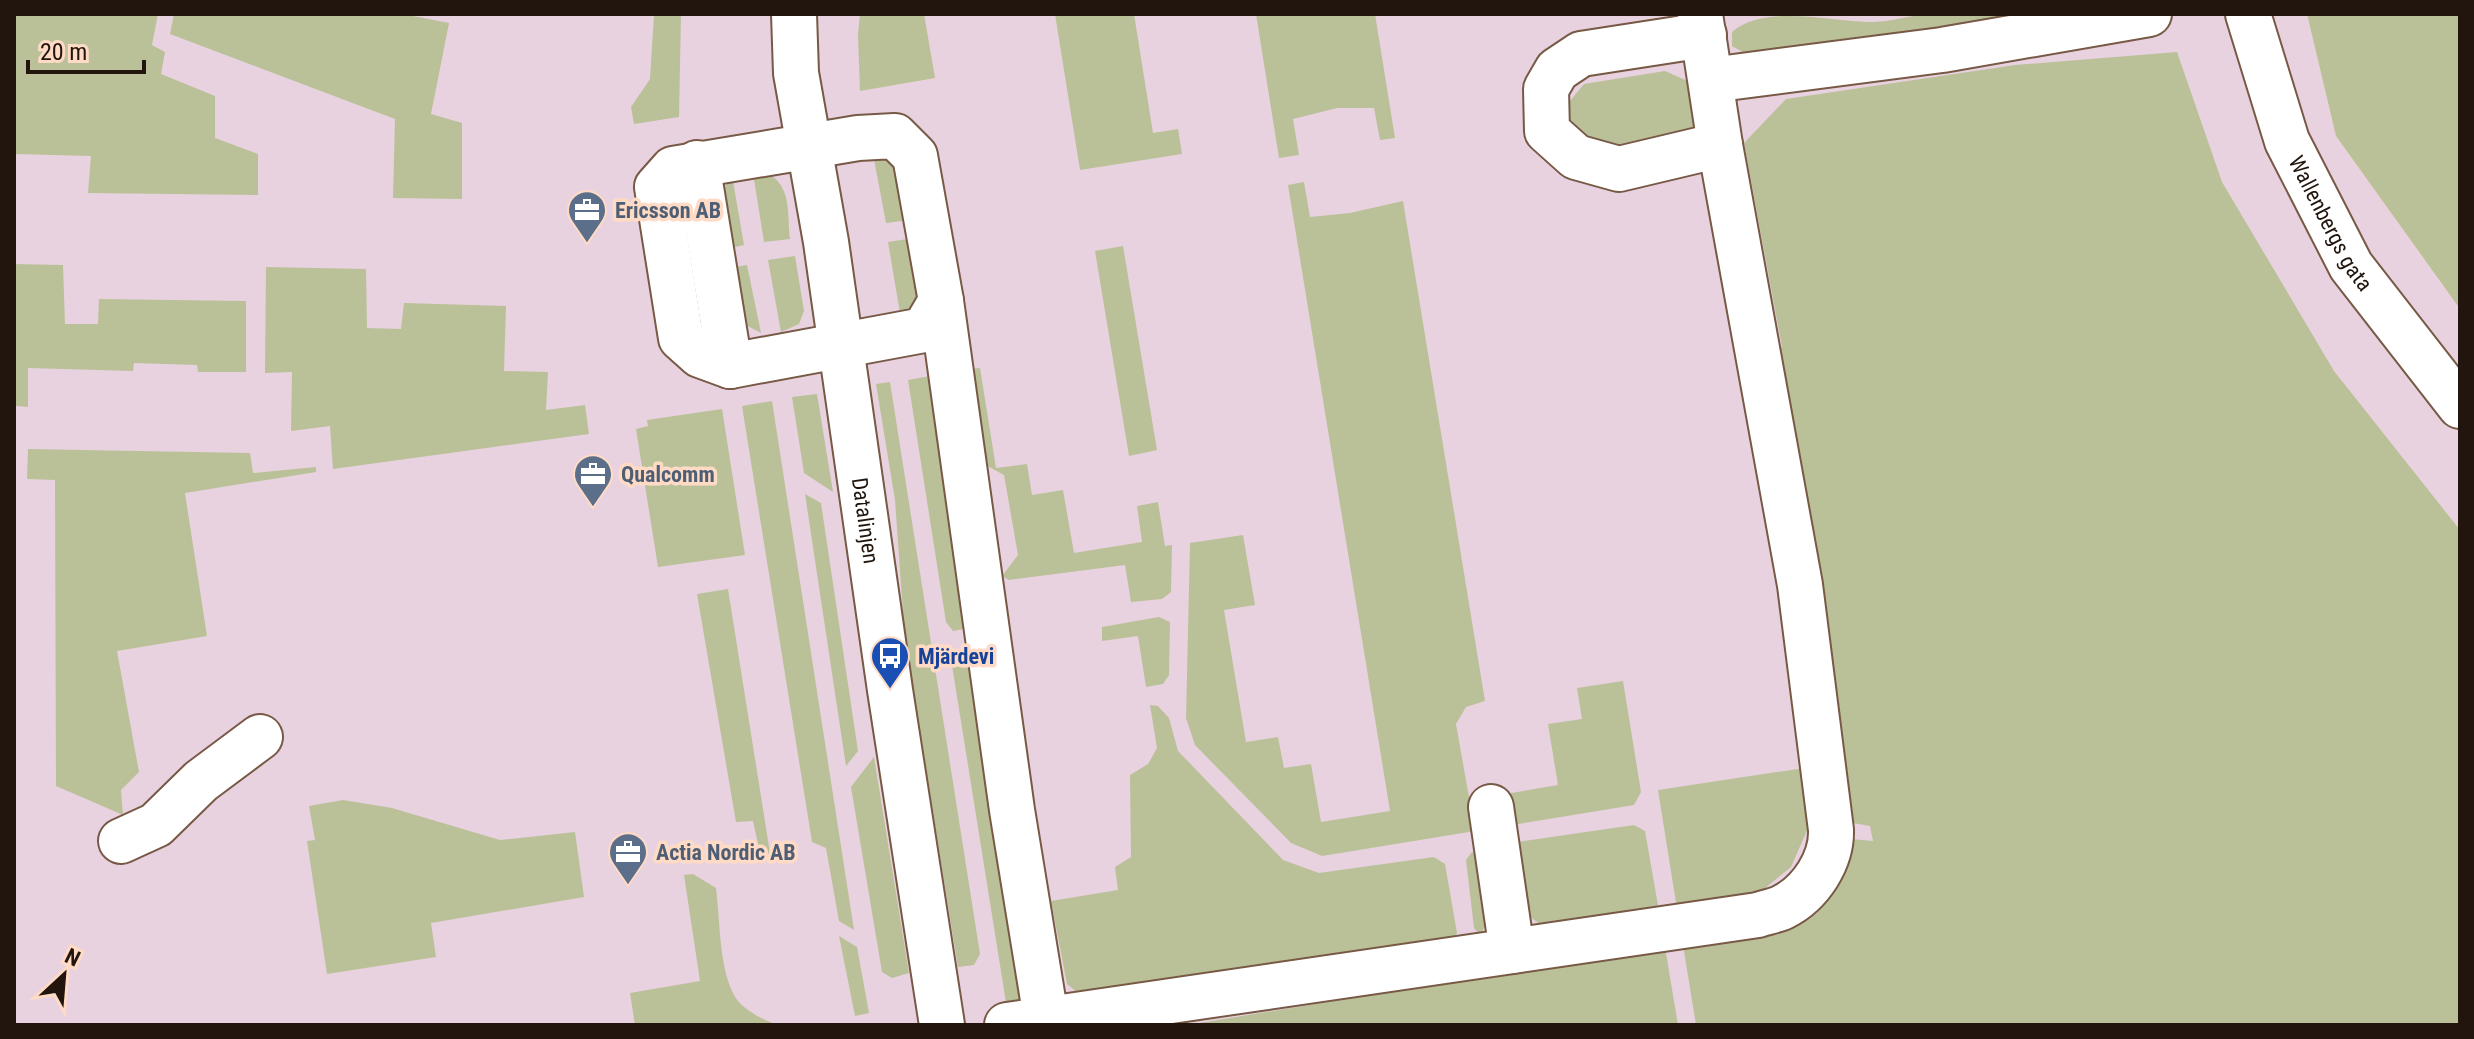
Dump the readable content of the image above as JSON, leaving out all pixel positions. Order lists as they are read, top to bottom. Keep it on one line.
{"streets":{"street":["Wallenbergs gata","Datalinjen"]},"places":{"office":["Ericsson AB","Qualcomm","Actia Nordic AB"],"bus stop":["Mjärdevi"]},"scale_bar":"20 m","north":"top right"}
